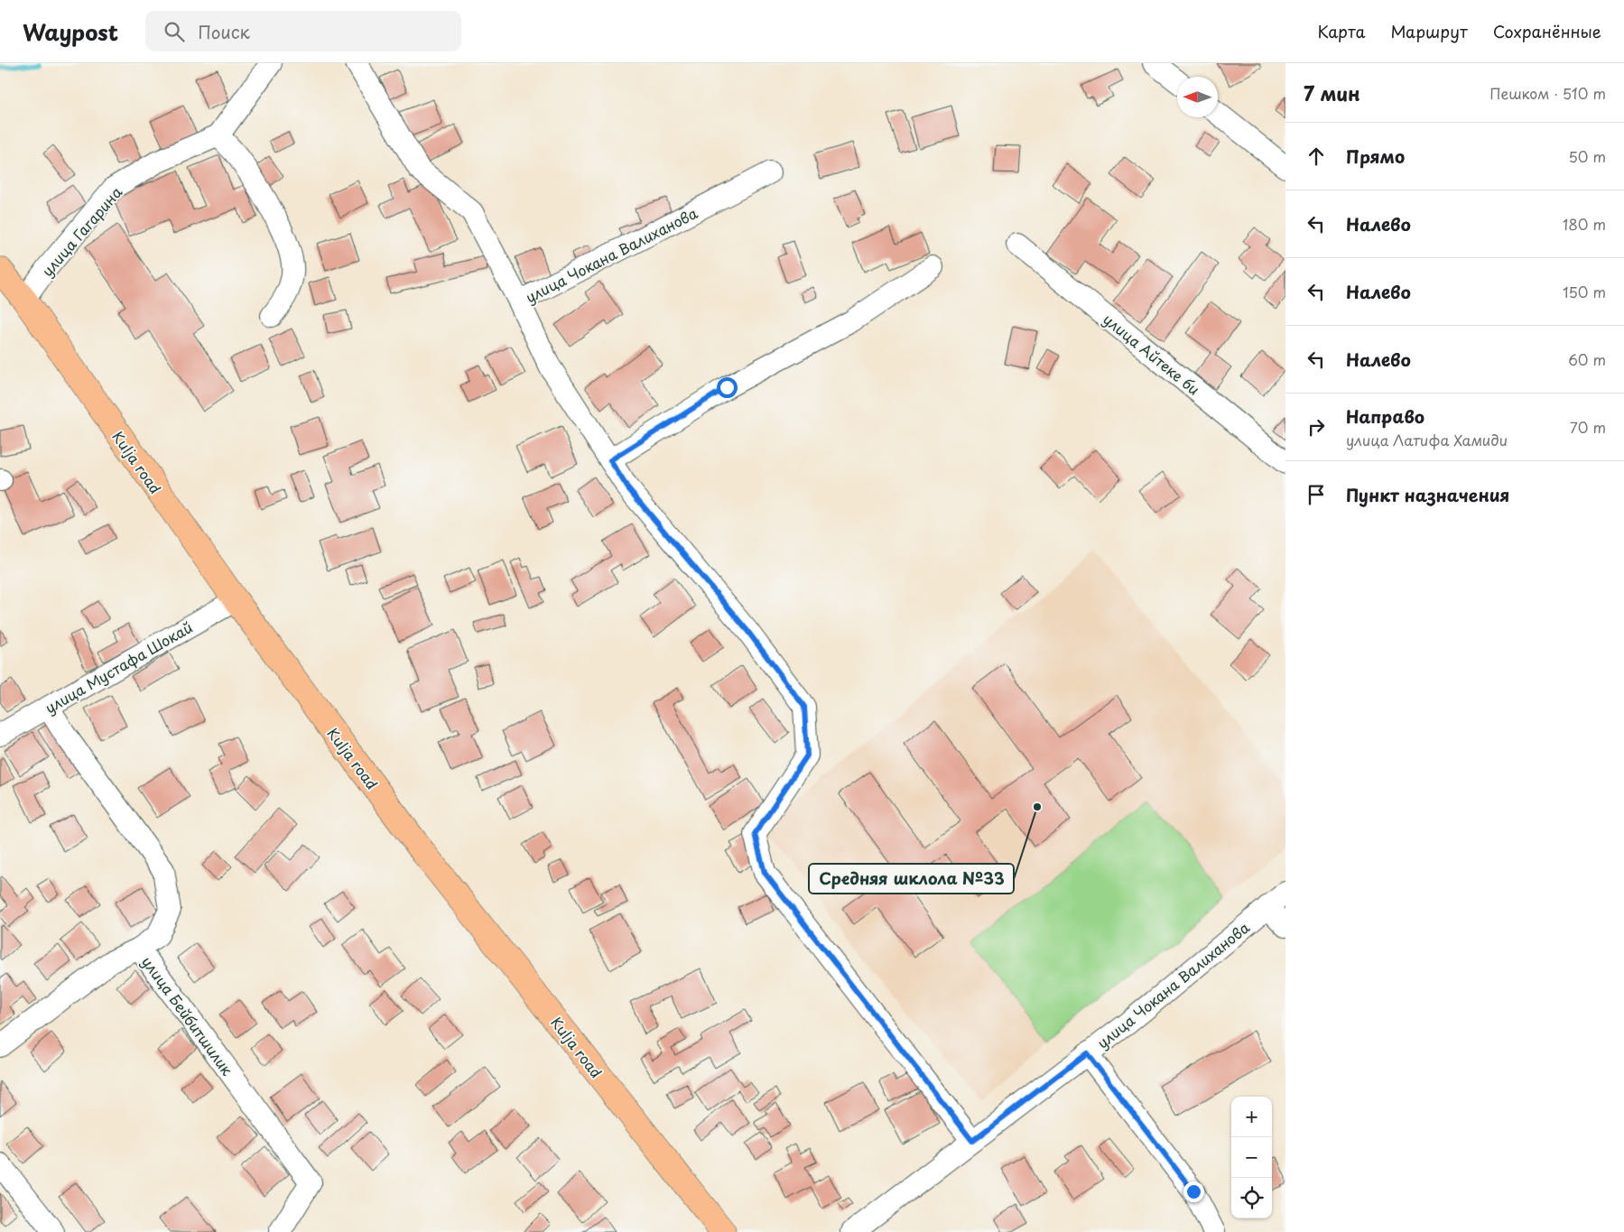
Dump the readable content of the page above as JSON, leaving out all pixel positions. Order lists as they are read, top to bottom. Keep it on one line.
{"streets":{"main road":["Kulja road"],"street":["улица Гагарина","улица Чокана Валиханова","улица Айтеке би","улица Мустафа Шокай","улица Бейбитшилик"]},"crossings":[["улица Гагарина","Kulja road"],["Kulja road","улица Мустафа Шокай"],["улица Мустафа Шокай","улица Бейбитшилик"]],"places":["Средняя шклола №33"],"north":"left","page":{"header":"Waypost","search":"Поиск","nav":["Карта","Маршрут","Сохранённые"],"heading":["7 мин","Пешком · 510 m"],"list":[["Прямо","50 m"],["Налево","180 m"],["Налево","150 m"],["Налево","60 m"],["Направо","улица Латифа Хамиди","70 m"],"Пункт назначения"],"map_buttons":["+","−"]}}
